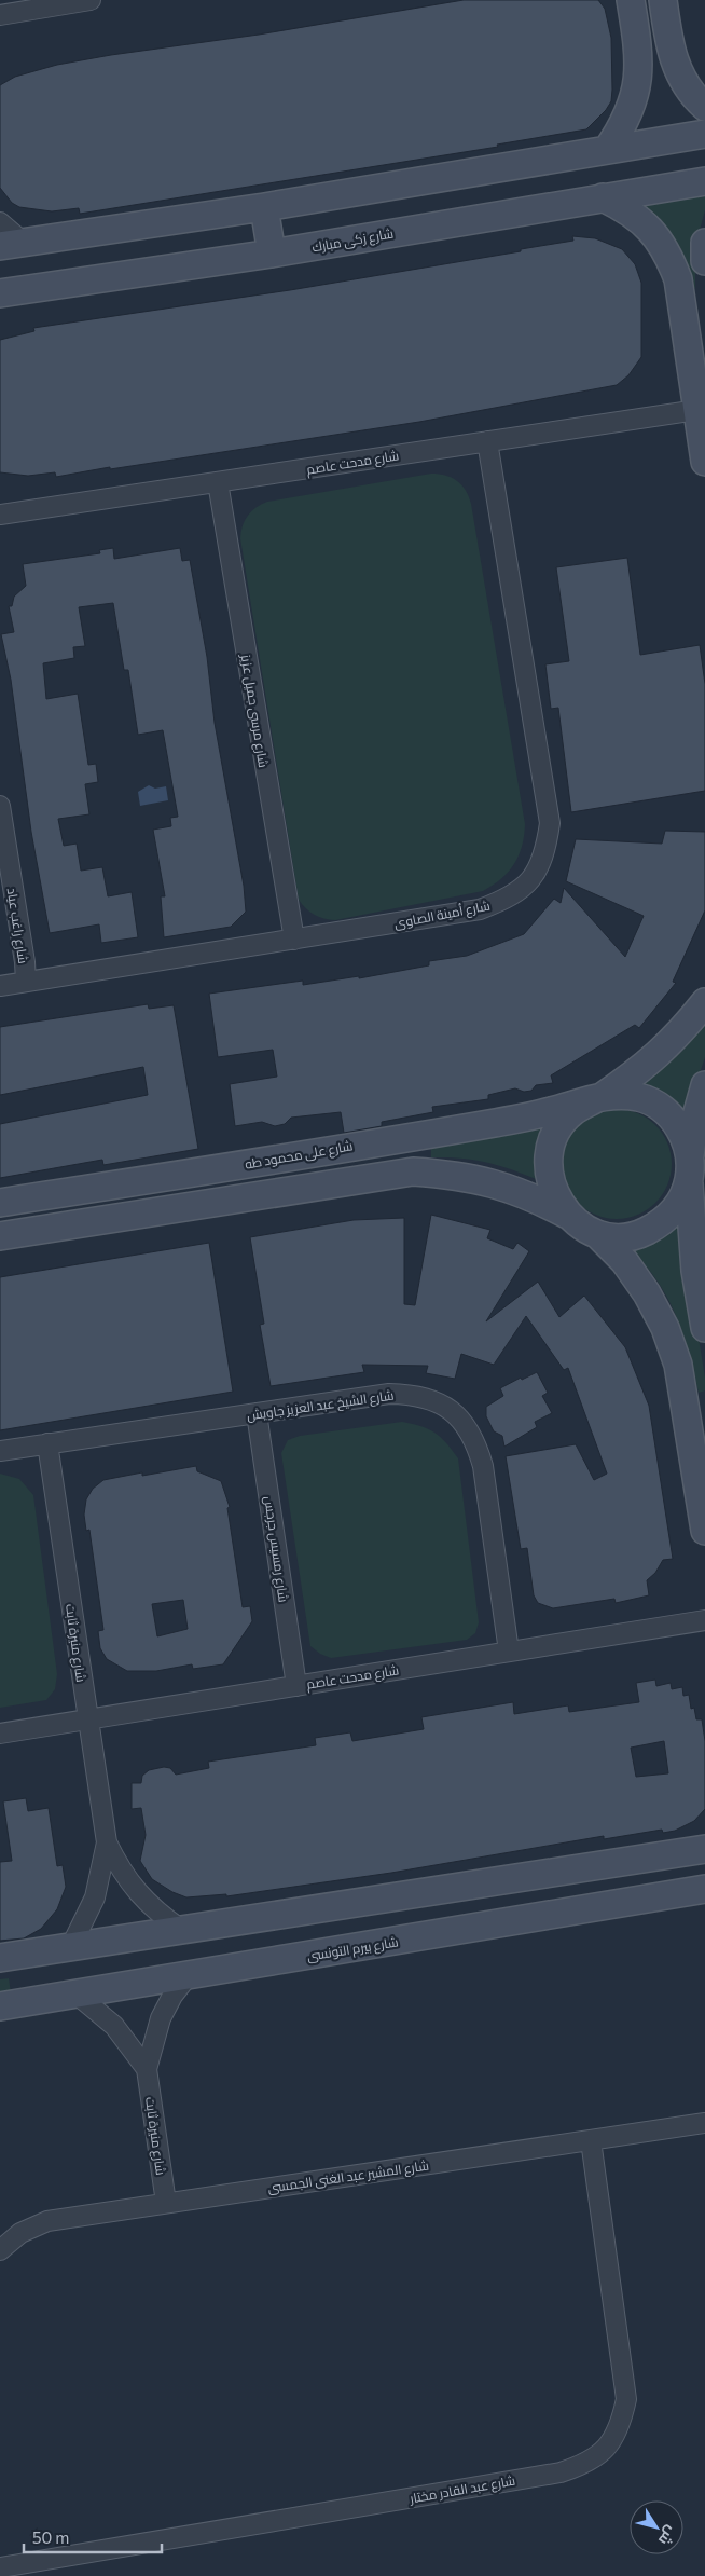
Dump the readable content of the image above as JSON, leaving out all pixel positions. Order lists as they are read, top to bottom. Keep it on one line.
{"streets":{"street":["شارع زكى مبارك","شارع مدحت عاصم","شارع مرسى جميل عزيز","شارع أمينة الصاوى","شارع راغب عياد","شارع على محمود طه","شارع الشيخ عبد العزيز جاويش","شارع رمسيس جرجس","شارع منيرة ثابت","شارع بيرم التونسى","شارع المشير عبد الغنى الجمسى","شارع عبد القادر مختار"]},"crossings":[["شارع مدحت عاصم","شارع مرسى جميل عزيز"],["شارع مدحت عاصم","شارع أمينة الصاوى"],["شارع مدحت عاصم","شارع الشيخ عبد العزيز جاويش"],["شارع مدحت عاصم","شارع رمسيس جرجس"],["شارع مدحت عاصم","شارع منيرة ثابت"],["شارع مرسى جميل عزيز","شارع أمينة الصاوى"],["شارع أمينة الصاوى","شارع راغب عياد"],["شارع الشيخ عبد العزيز جاويش","شارع رمسيس جرجس"],["شارع الشيخ عبد العزيز جاويش","شارع منيرة ثابت"],["شارع منيرة ثابت","شارع بيرم التونسى"],["شارع منيرة ثابت","شارع المشير عبد الغنى الجمسى"],["شارع المشير عبد الغنى الجمسى","شارع عبد القادر مختار"]],"scale_bar":"50 m","north":"bottom right"}
